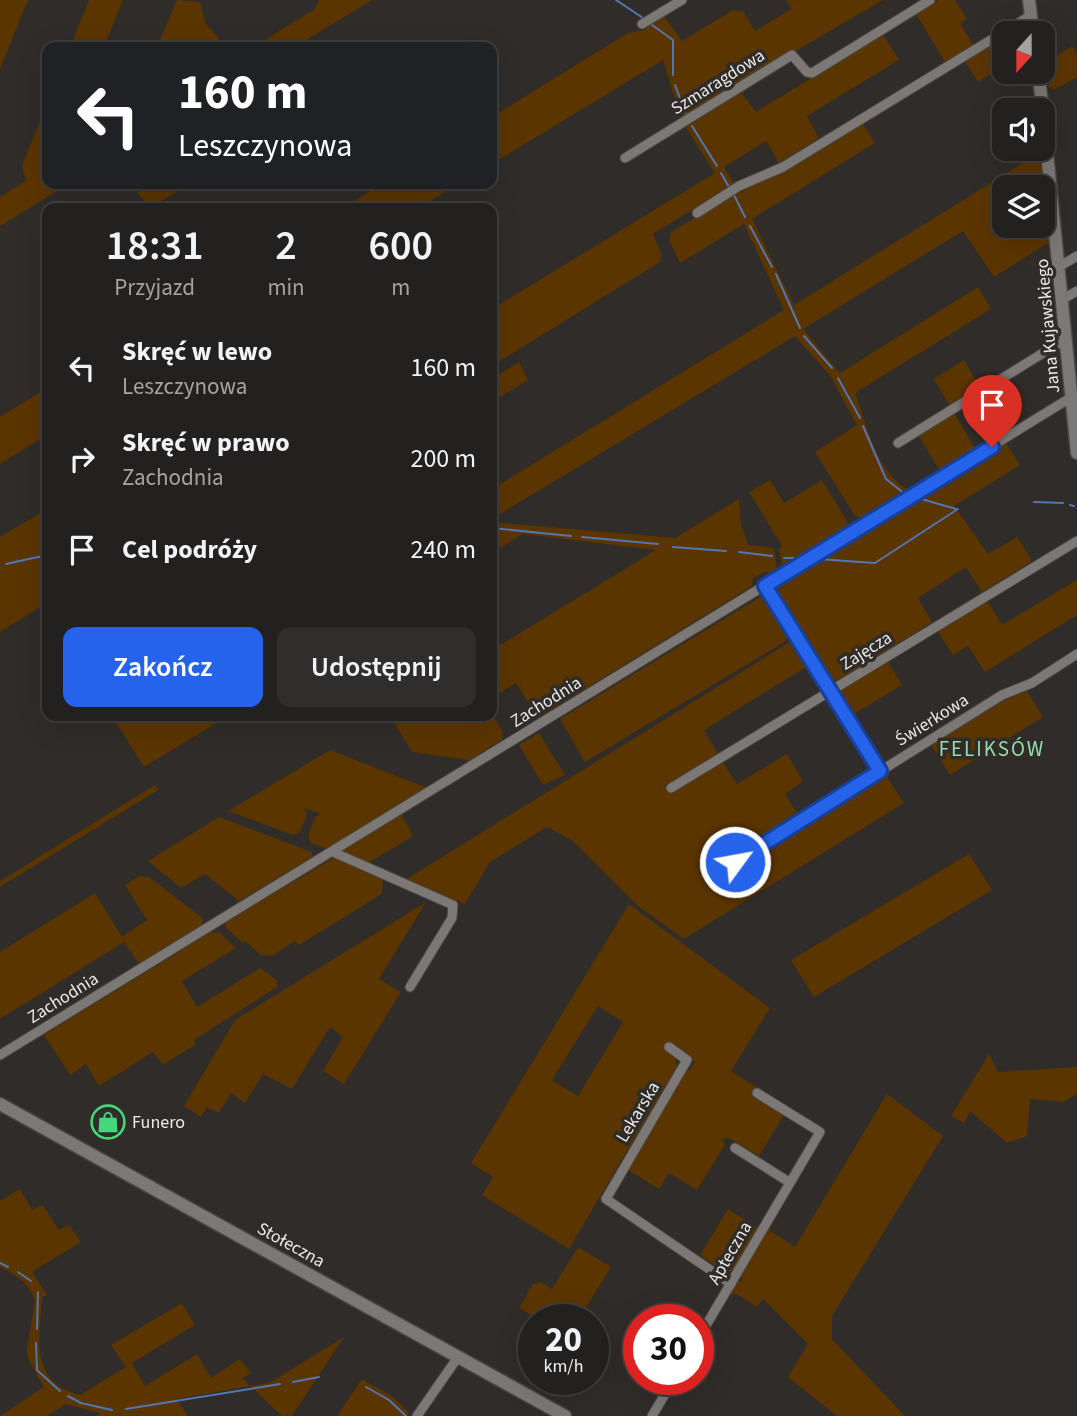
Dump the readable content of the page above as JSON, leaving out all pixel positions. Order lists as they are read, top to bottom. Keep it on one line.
{"streets":{"main road":["Jana Kujawskiego","Stołeczna"],"street":["Szmaragdowa","Zajęcza","Zachodnia","Świerkowa","Lekarska","Apteczna"]},"crossings":[["Jana Kujawskiego","Zachodnia"],["Lekarska","Apteczna"]],"districts":["FELIKSÓW"],"places":{"shop":["Funero"]},"north":"bottom","page":{"turn":["160 m","Leszczynowa"],"eta":["18:31","Przyjazd","2","min","600","m"],"list":[{"name":"Skręć w lewo","note":"Leszczynowa","value":"160 m"},{"name":"Skręć w prawo","note":"Zachodnia","value":"200 m"},{"name":"Cel podróży","value":"240 m"}],"buttons":["Zakończ","Udostępnij"],"speed":"20 km/h","limit":"30"}}
